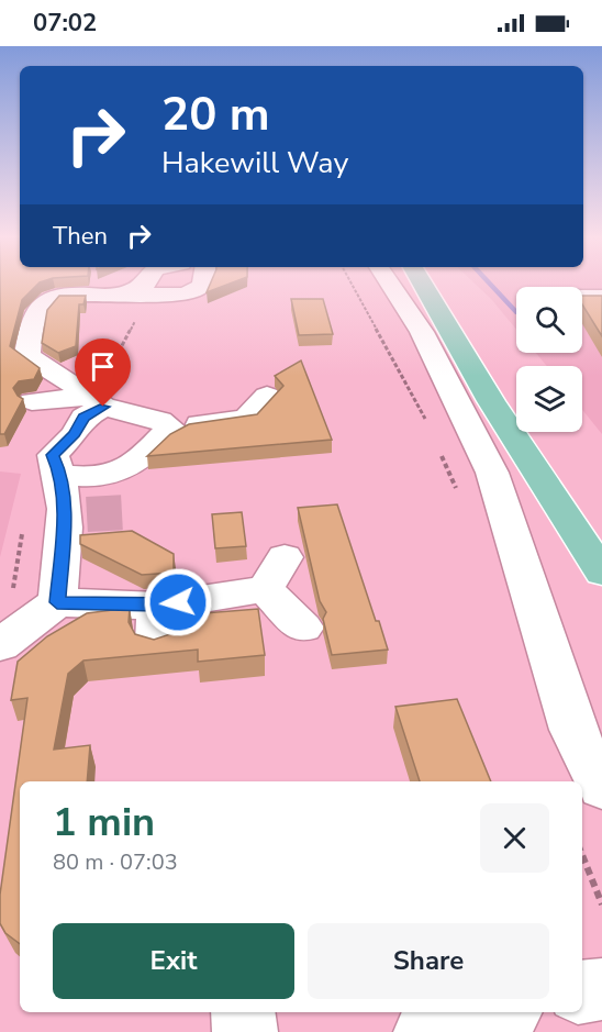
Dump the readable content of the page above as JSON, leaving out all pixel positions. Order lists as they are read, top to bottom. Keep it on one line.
{"page":{"status":"07:02","turn":["20 m","Hakewill Way"],"then":"Then","heading":["1 min","80 m · 07:03"],"buttons":["Exit","Share"]}}
